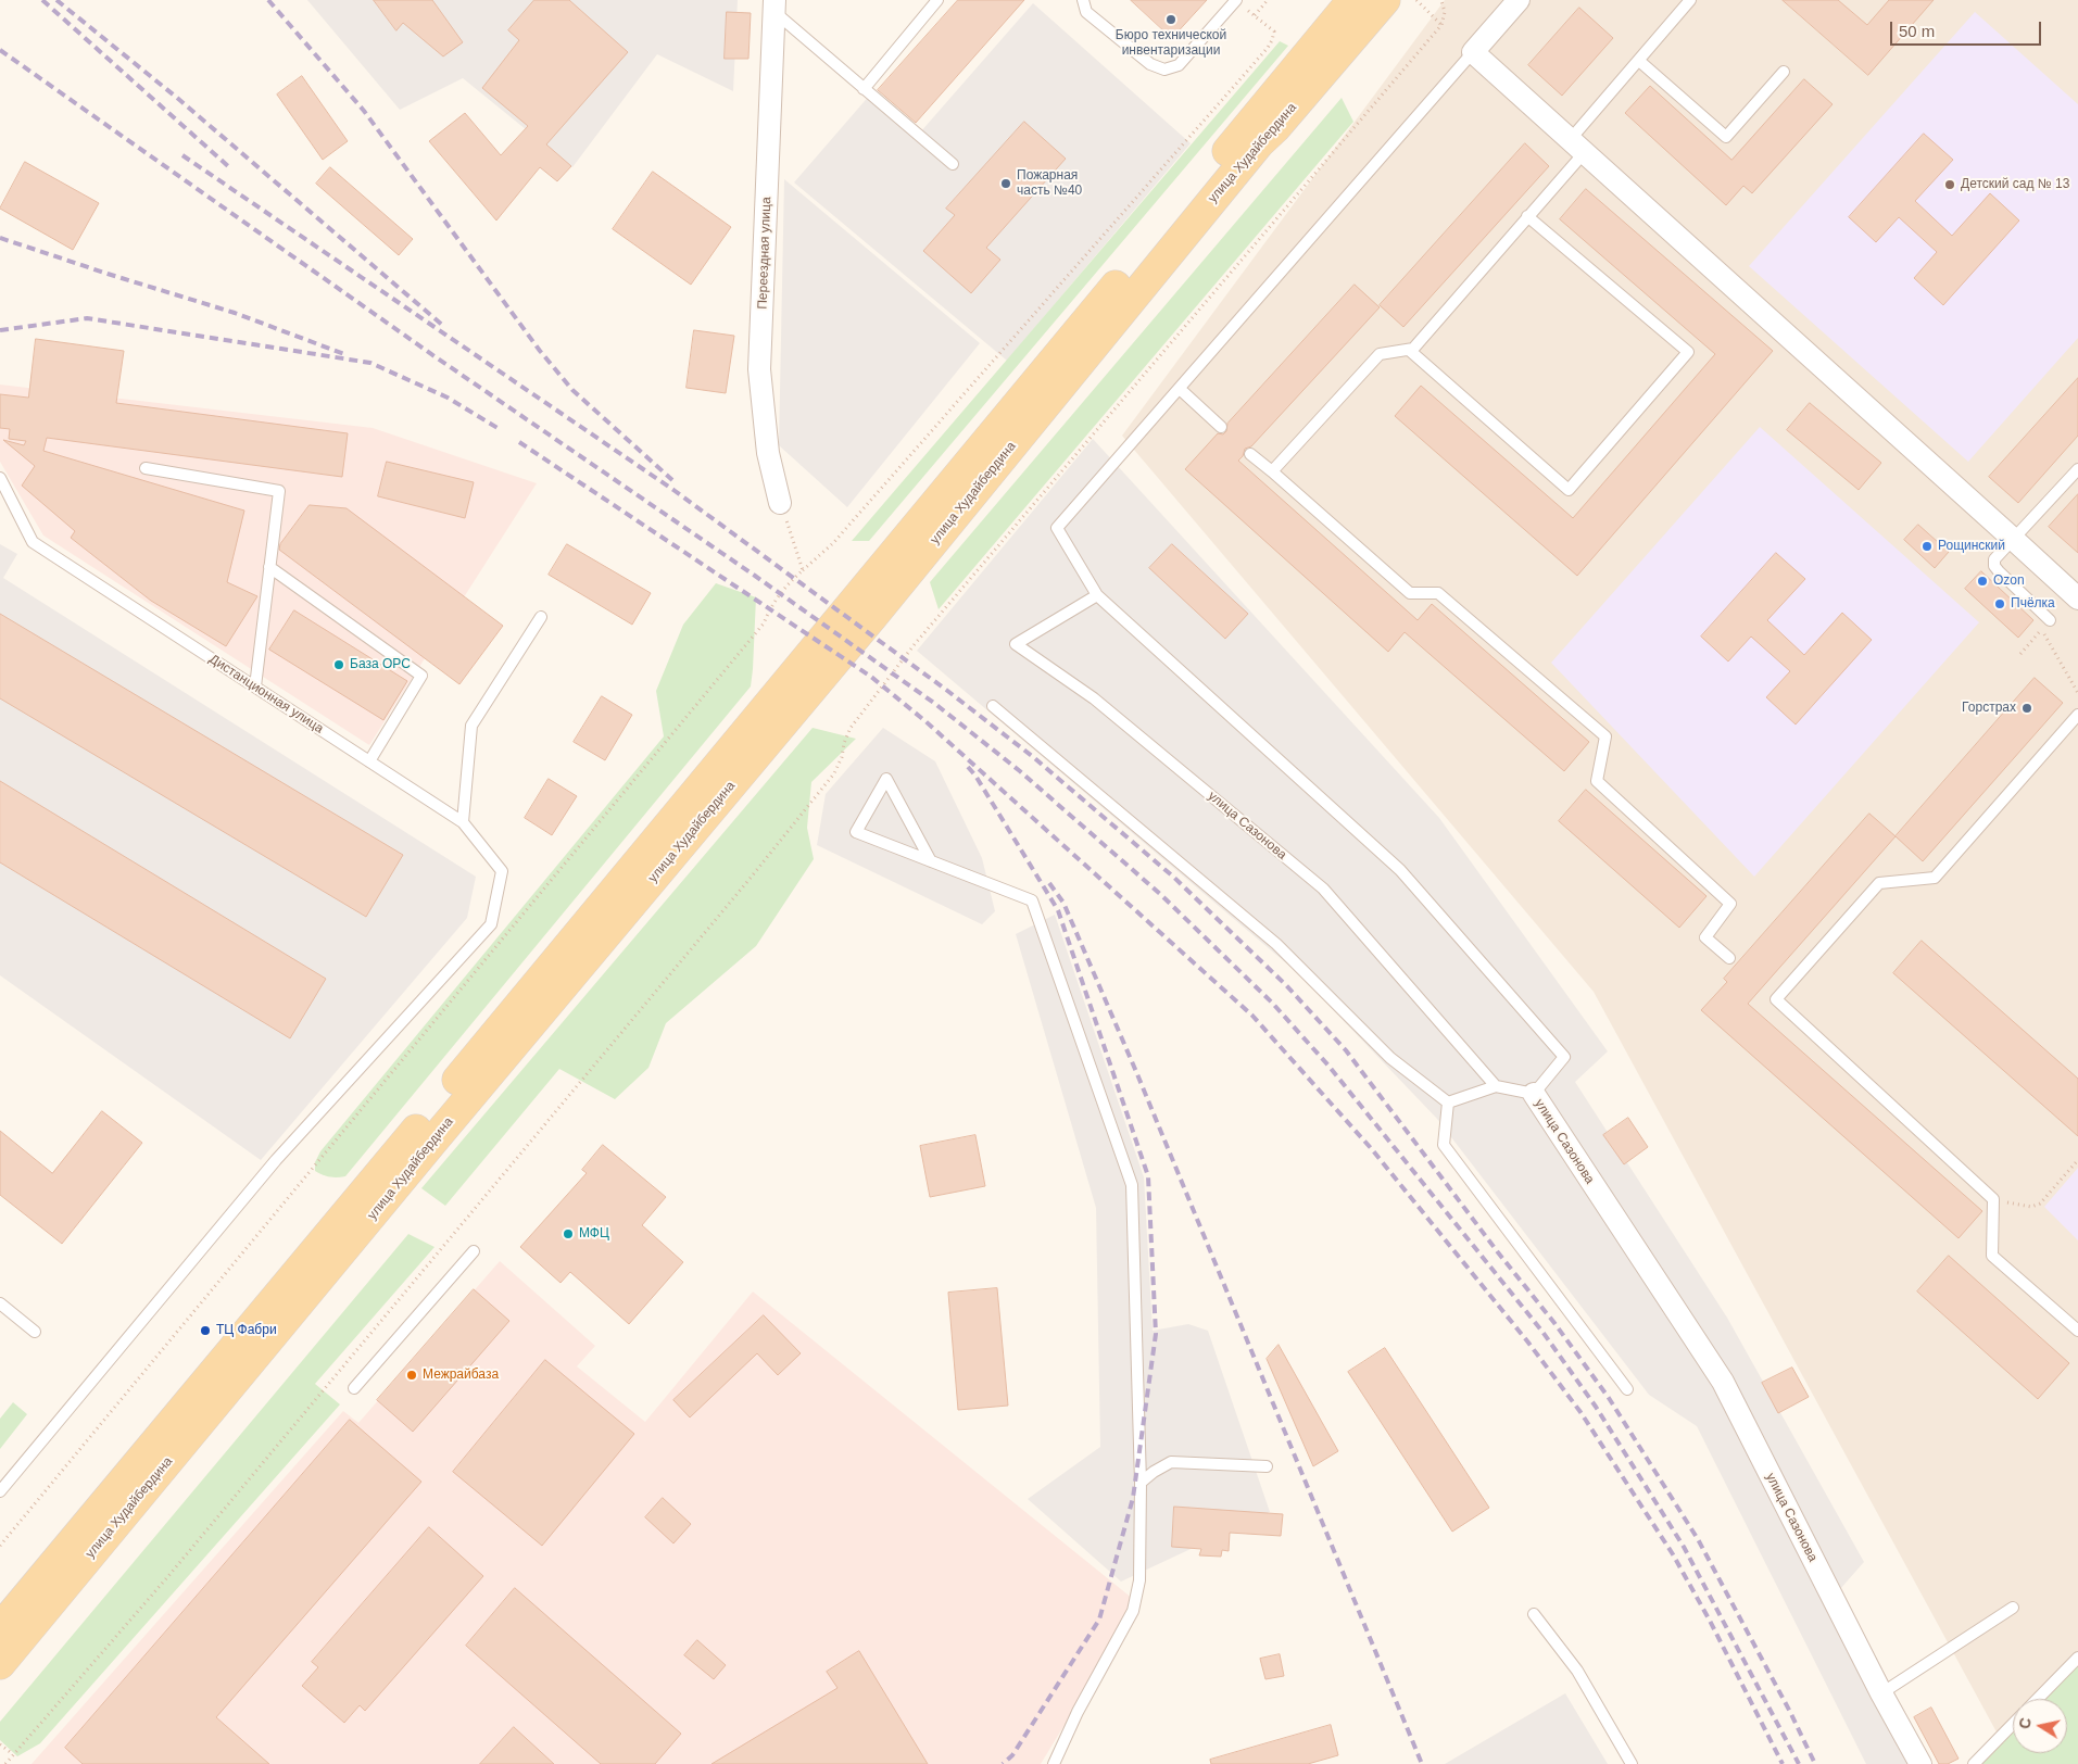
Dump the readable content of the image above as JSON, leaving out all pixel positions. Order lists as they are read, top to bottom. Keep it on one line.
{"streets":{"main road":["улица Худайбердина"],"street":["Переездная улица","улица Сазонова"],"lane":["Дистанционная улица"]},"places":["Бюро технической инвентаризации","Пожарная часть №40","Детский сад № 13","Рощинский","Ozon","Пчёлка","База ОРС","Горстрах","МФЦ","ТЦ Фабри","Межрайбаза"],"scale_bar":"50 m","north":"left"}
